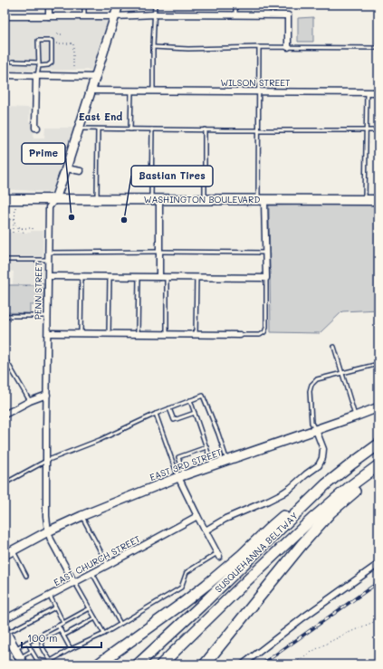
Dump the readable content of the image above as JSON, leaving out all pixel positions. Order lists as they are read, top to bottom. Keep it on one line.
{"streets":{"highway":["SUSQUEHANNA BELTWAY"],"main road":["WASHINGTON BOULEVARD","PENN STREET","EAST 3RD STREET"],"street":["WILSON STREET","EAST CHURCH STREET"]},"crossings":[["WILSON STREET","PENN STREET"],["WASHINGTON BOULEVARD","PENN STREET"],["PENN STREET","EAST 3RD STREET"],["PENN STREET","EAST CHURCH STREET"]],"districts":["East End"],"places":["Prime","Bastian Tires"],"scale_bar":"100 m"}
